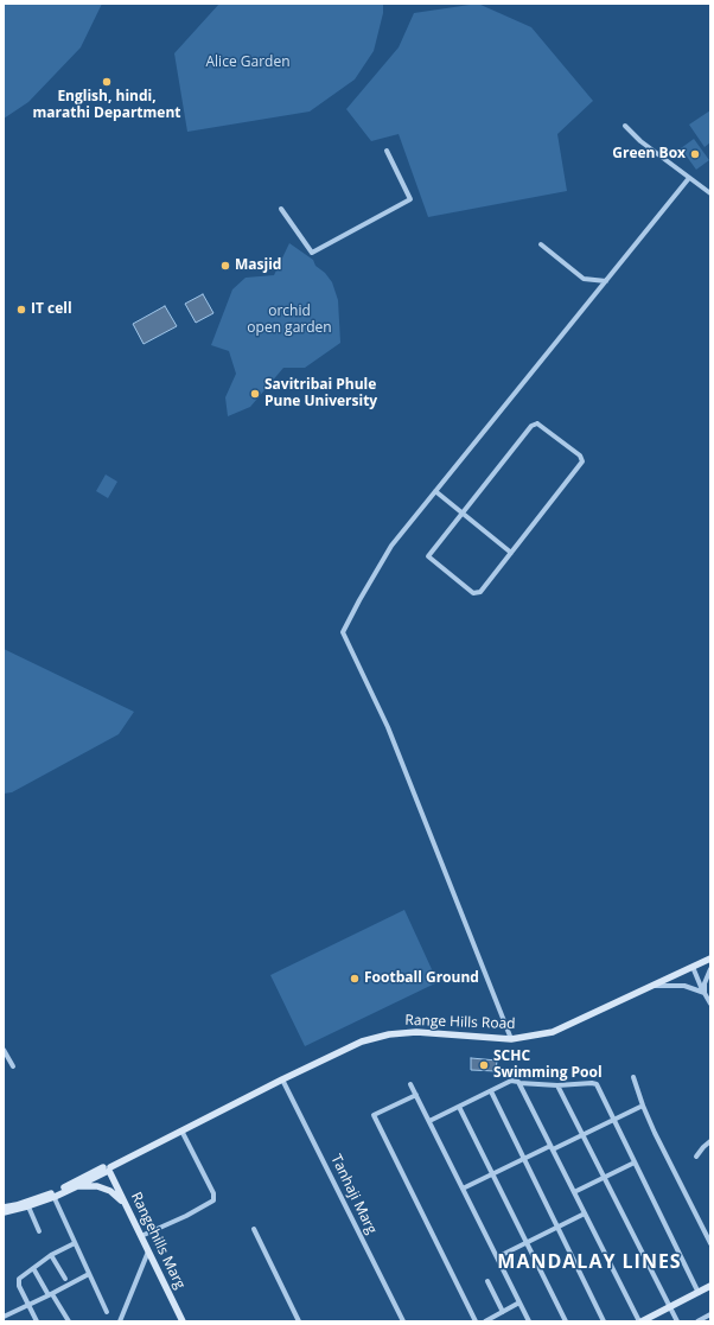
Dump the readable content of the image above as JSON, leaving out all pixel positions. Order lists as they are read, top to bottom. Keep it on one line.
{"streets":{"street":["Range Hills Road","Tanhaji Marg","Rangehills Marg"]},"crossings":[["Range Hills Road","Tanhaji Marg"],["Range Hills Road","Rangehills Marg"]],"districts":["MANDALAY LINES"],"parks":["Alice Garden","orchid open garden"],"places":["English, hindi, marathi Department","Green Box","Masjid","IT cell","Savitribai Phule Pune University","Football Ground","SCHC Swimming Pool"]}
